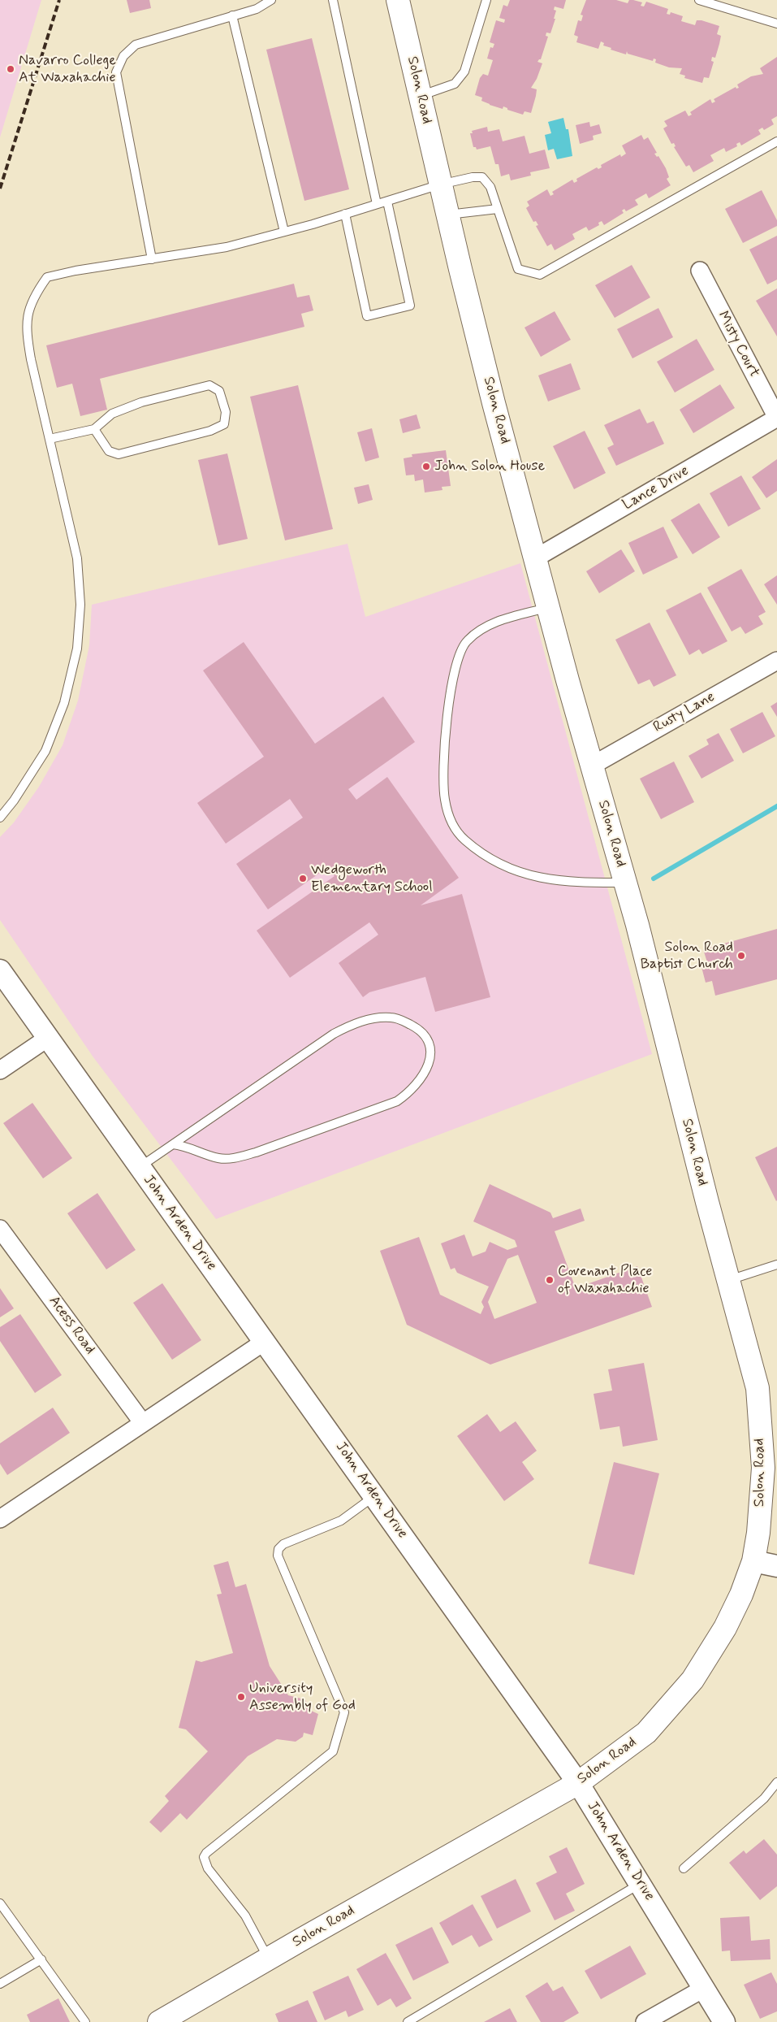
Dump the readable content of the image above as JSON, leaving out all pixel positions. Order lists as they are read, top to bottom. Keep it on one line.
{"streets":{"main road":["Solon Road"],"street":["Misty Court","Lance Drive","Rusty Lane","John Arden Drive","Acess Road"]},"crossings":[["Solon Road","Lance Drive"],["Solon Road","Rusty Lane"],["Solon Road","John Arden Drive"],["Misty Court","Lance Drive"]],"places":["Navarro College At Waxahachie","John Solon House","Wedgeworth Elementary School","Solon Road Baptist Church","Covenant Place of Waxahachie","University Assembly of God"]}
